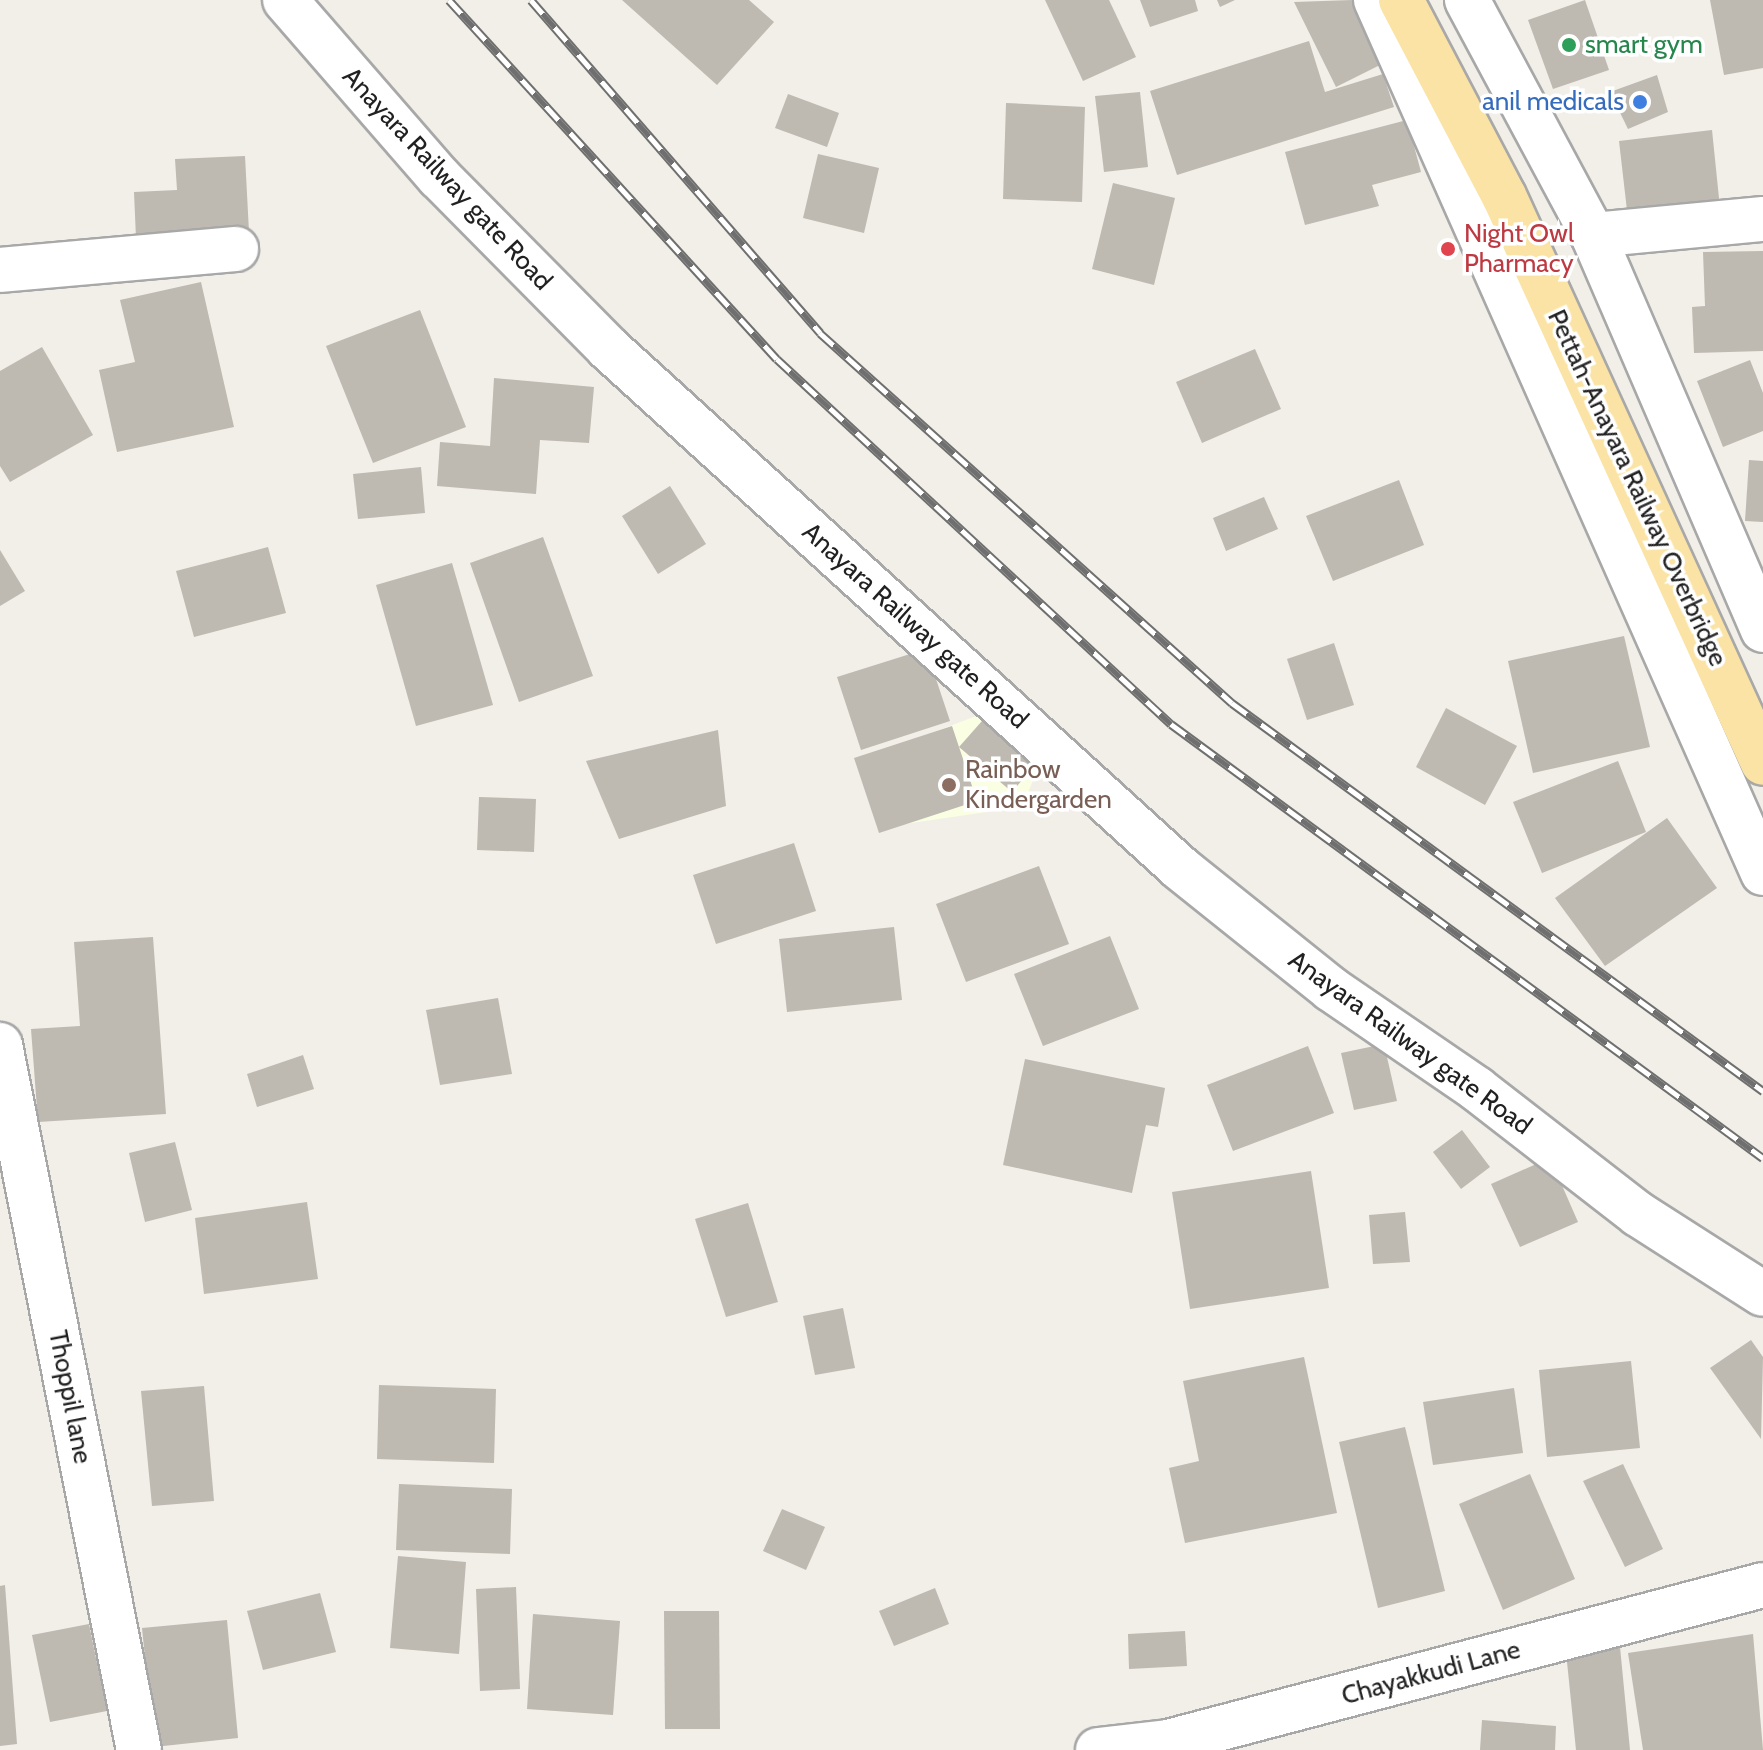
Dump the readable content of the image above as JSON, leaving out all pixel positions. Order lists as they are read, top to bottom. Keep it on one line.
{"streets":{"main road":["Pettah-Anayara Railway Overbridge"],"street":["Anayara Railway gate Road","Thoppil lane","Chayakkudi Lane"]},"places":["smart gym","anil medicals","Night Owl Pharmacy","Rainbow Kindergarden"]}
